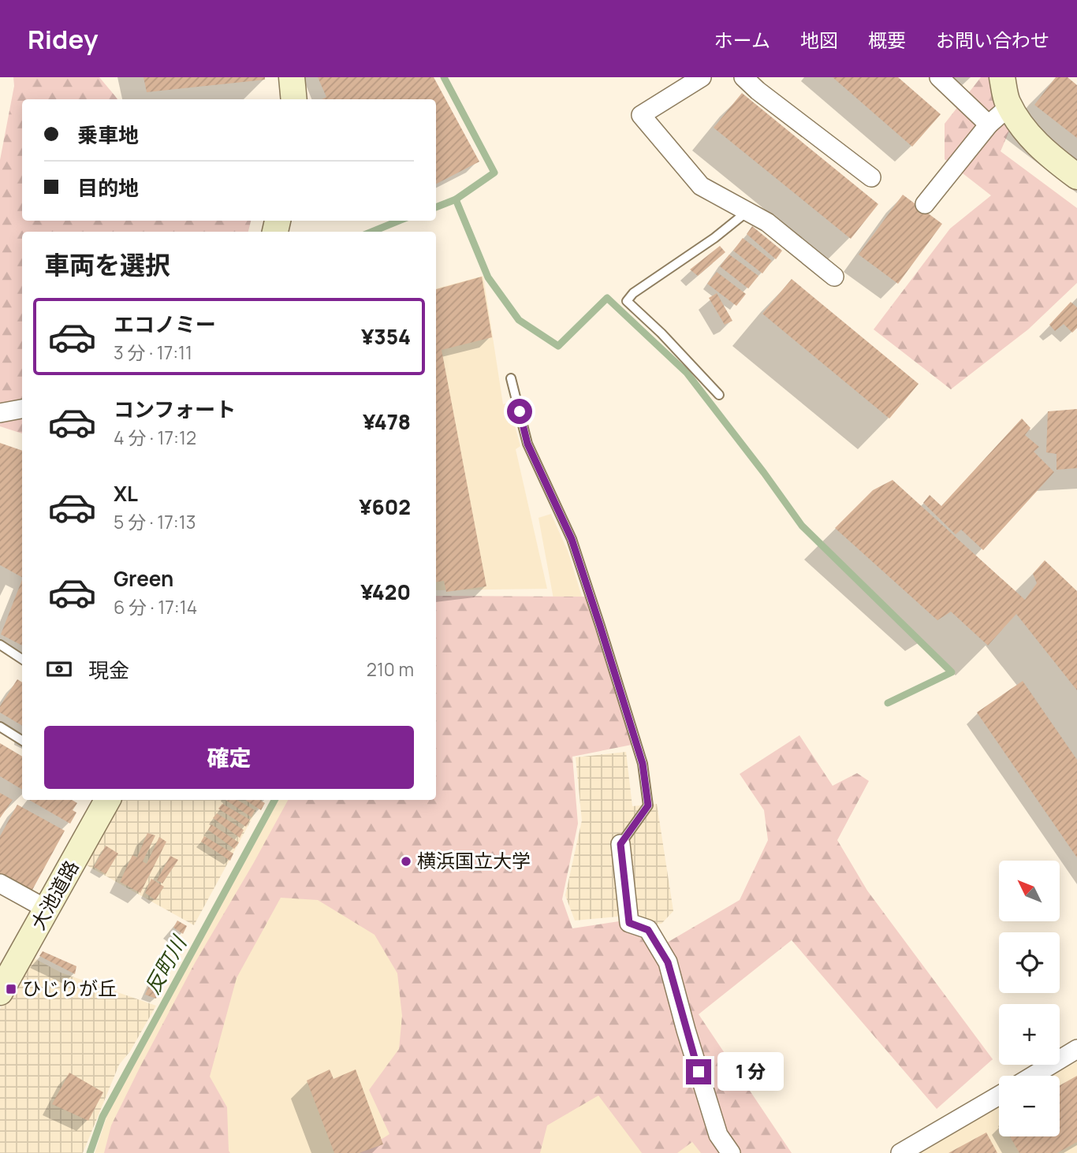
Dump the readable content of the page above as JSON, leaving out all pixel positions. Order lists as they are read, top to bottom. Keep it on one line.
{"streets":{"street":["大池道路"]},"water":["反町川"],"places":{"other":["横浜国立大学"],"transit":["ひじりが丘"]},"north":"top left","page":{"header":"Ridey","nav":["ホーム","地図","概要","お問い合わせ"],"banner":["乗車地","目的地"],"heading":"車両を選択","list":[{"name":"エコノミー","note":"3 分 · 17:11","value":"¥354"},{"name":"コンフォート","note":"4 分 · 17:12","value":"¥478"},{"name":"XL","note":"5 分 · 17:13","value":"¥602"},{"name":"Green","note":"6 分 · 17:14","value":"¥420"}],"pay":["現金","210 m"],"buttons":"確定","map_buttons":["+","−"],"bubble":"1 分"}}
